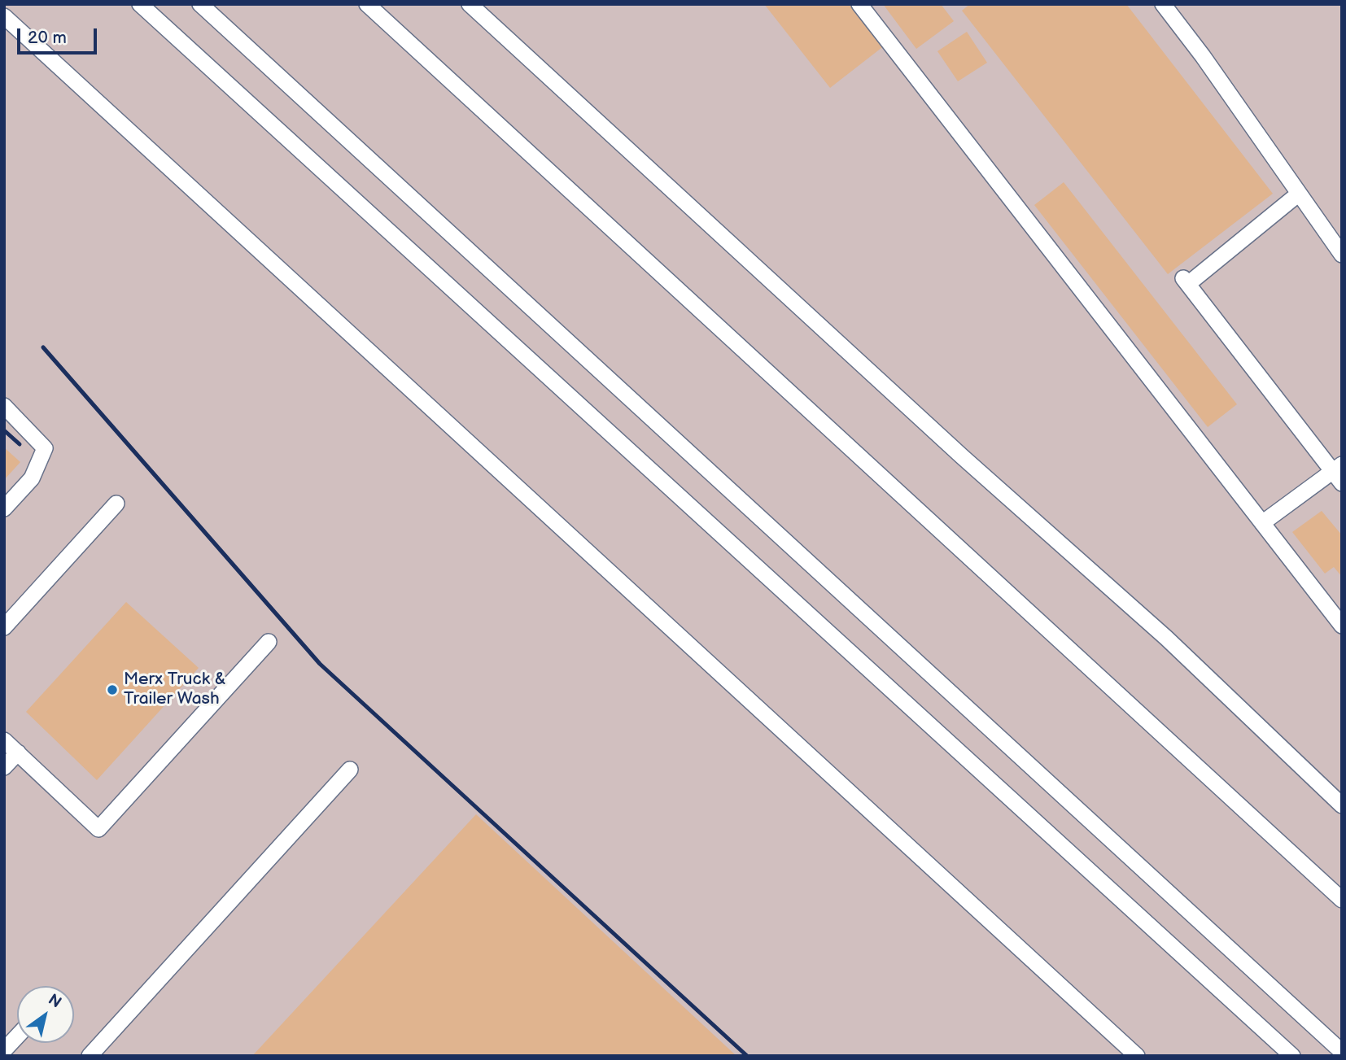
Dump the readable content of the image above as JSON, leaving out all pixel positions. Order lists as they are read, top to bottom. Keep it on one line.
{"places":["Merx Truck & Trailer Wash"],"scale_bar":"20 m","north":"top right"}
